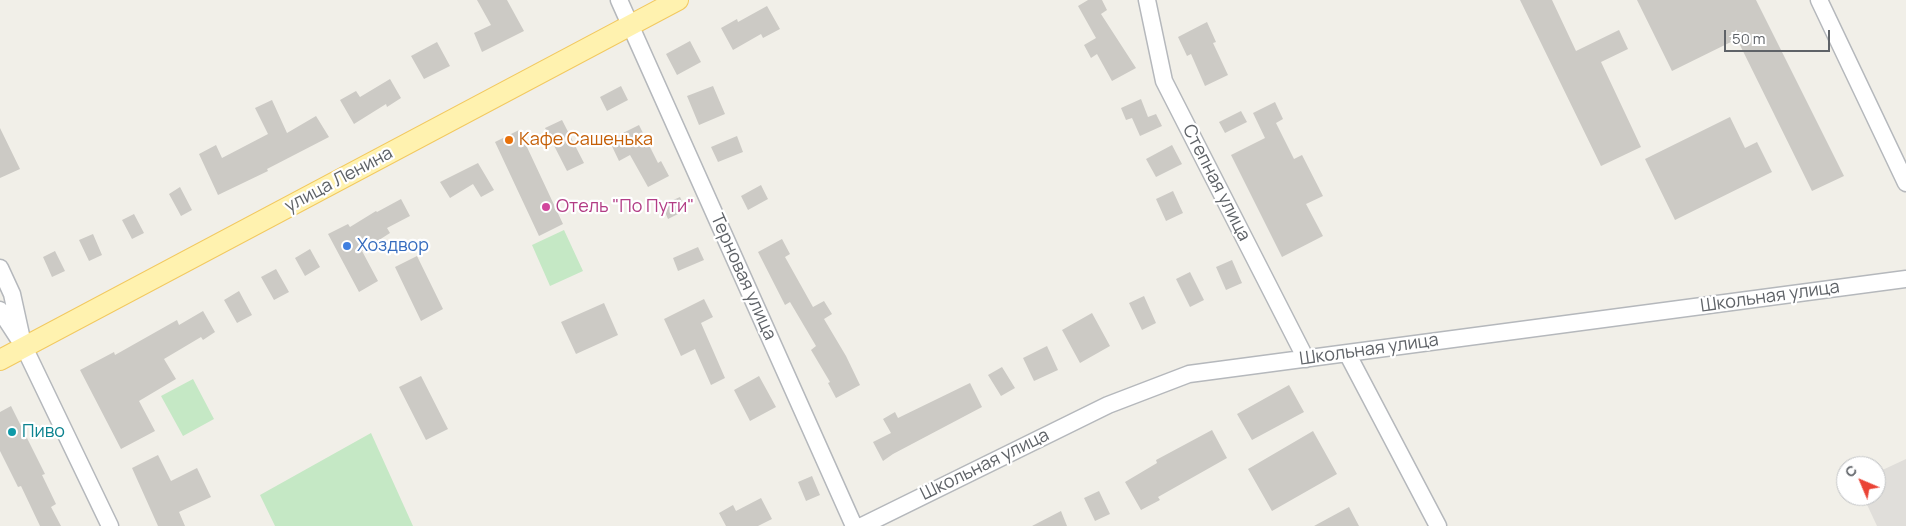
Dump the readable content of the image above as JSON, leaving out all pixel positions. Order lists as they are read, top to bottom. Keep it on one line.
{"streets":{"main road":["улица Ленина"],"street":["Степная улица","Терновая улица","Школьная улица"]},"crossings":[["улица Ленина","Терновая улица"],["Степная улица","Школьная улица"]],"places":["Кафе Сашенька","Отель \"По Пути\"","Хоздвор","Пиво"],"scale_bar":"50 m","north":"top left"}
